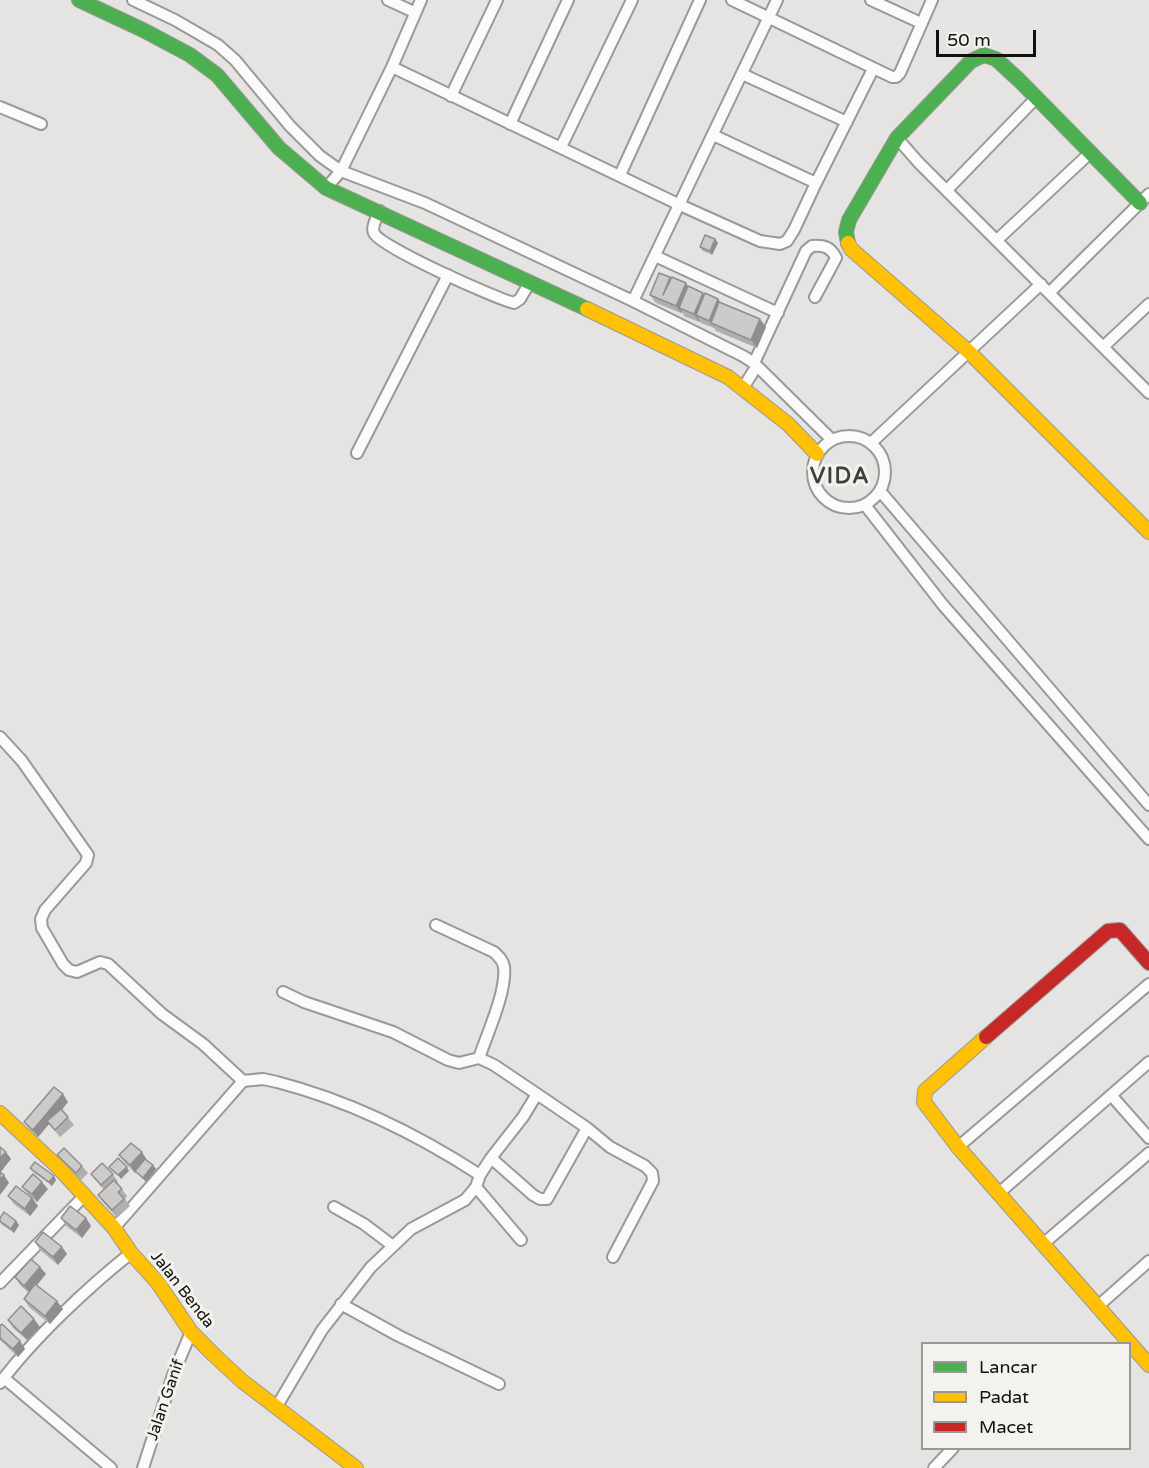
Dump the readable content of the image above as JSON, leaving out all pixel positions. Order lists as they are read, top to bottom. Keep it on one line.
{"streets":{"street":["Jalan Benda","Jalan Ganif"]},"crossings":[["Jalan Benda","Jalan Ganif"]],"districts":["VIDA"],"legend":["Lancar","Padat","Macet"],"scale_bar":"50 m"}
